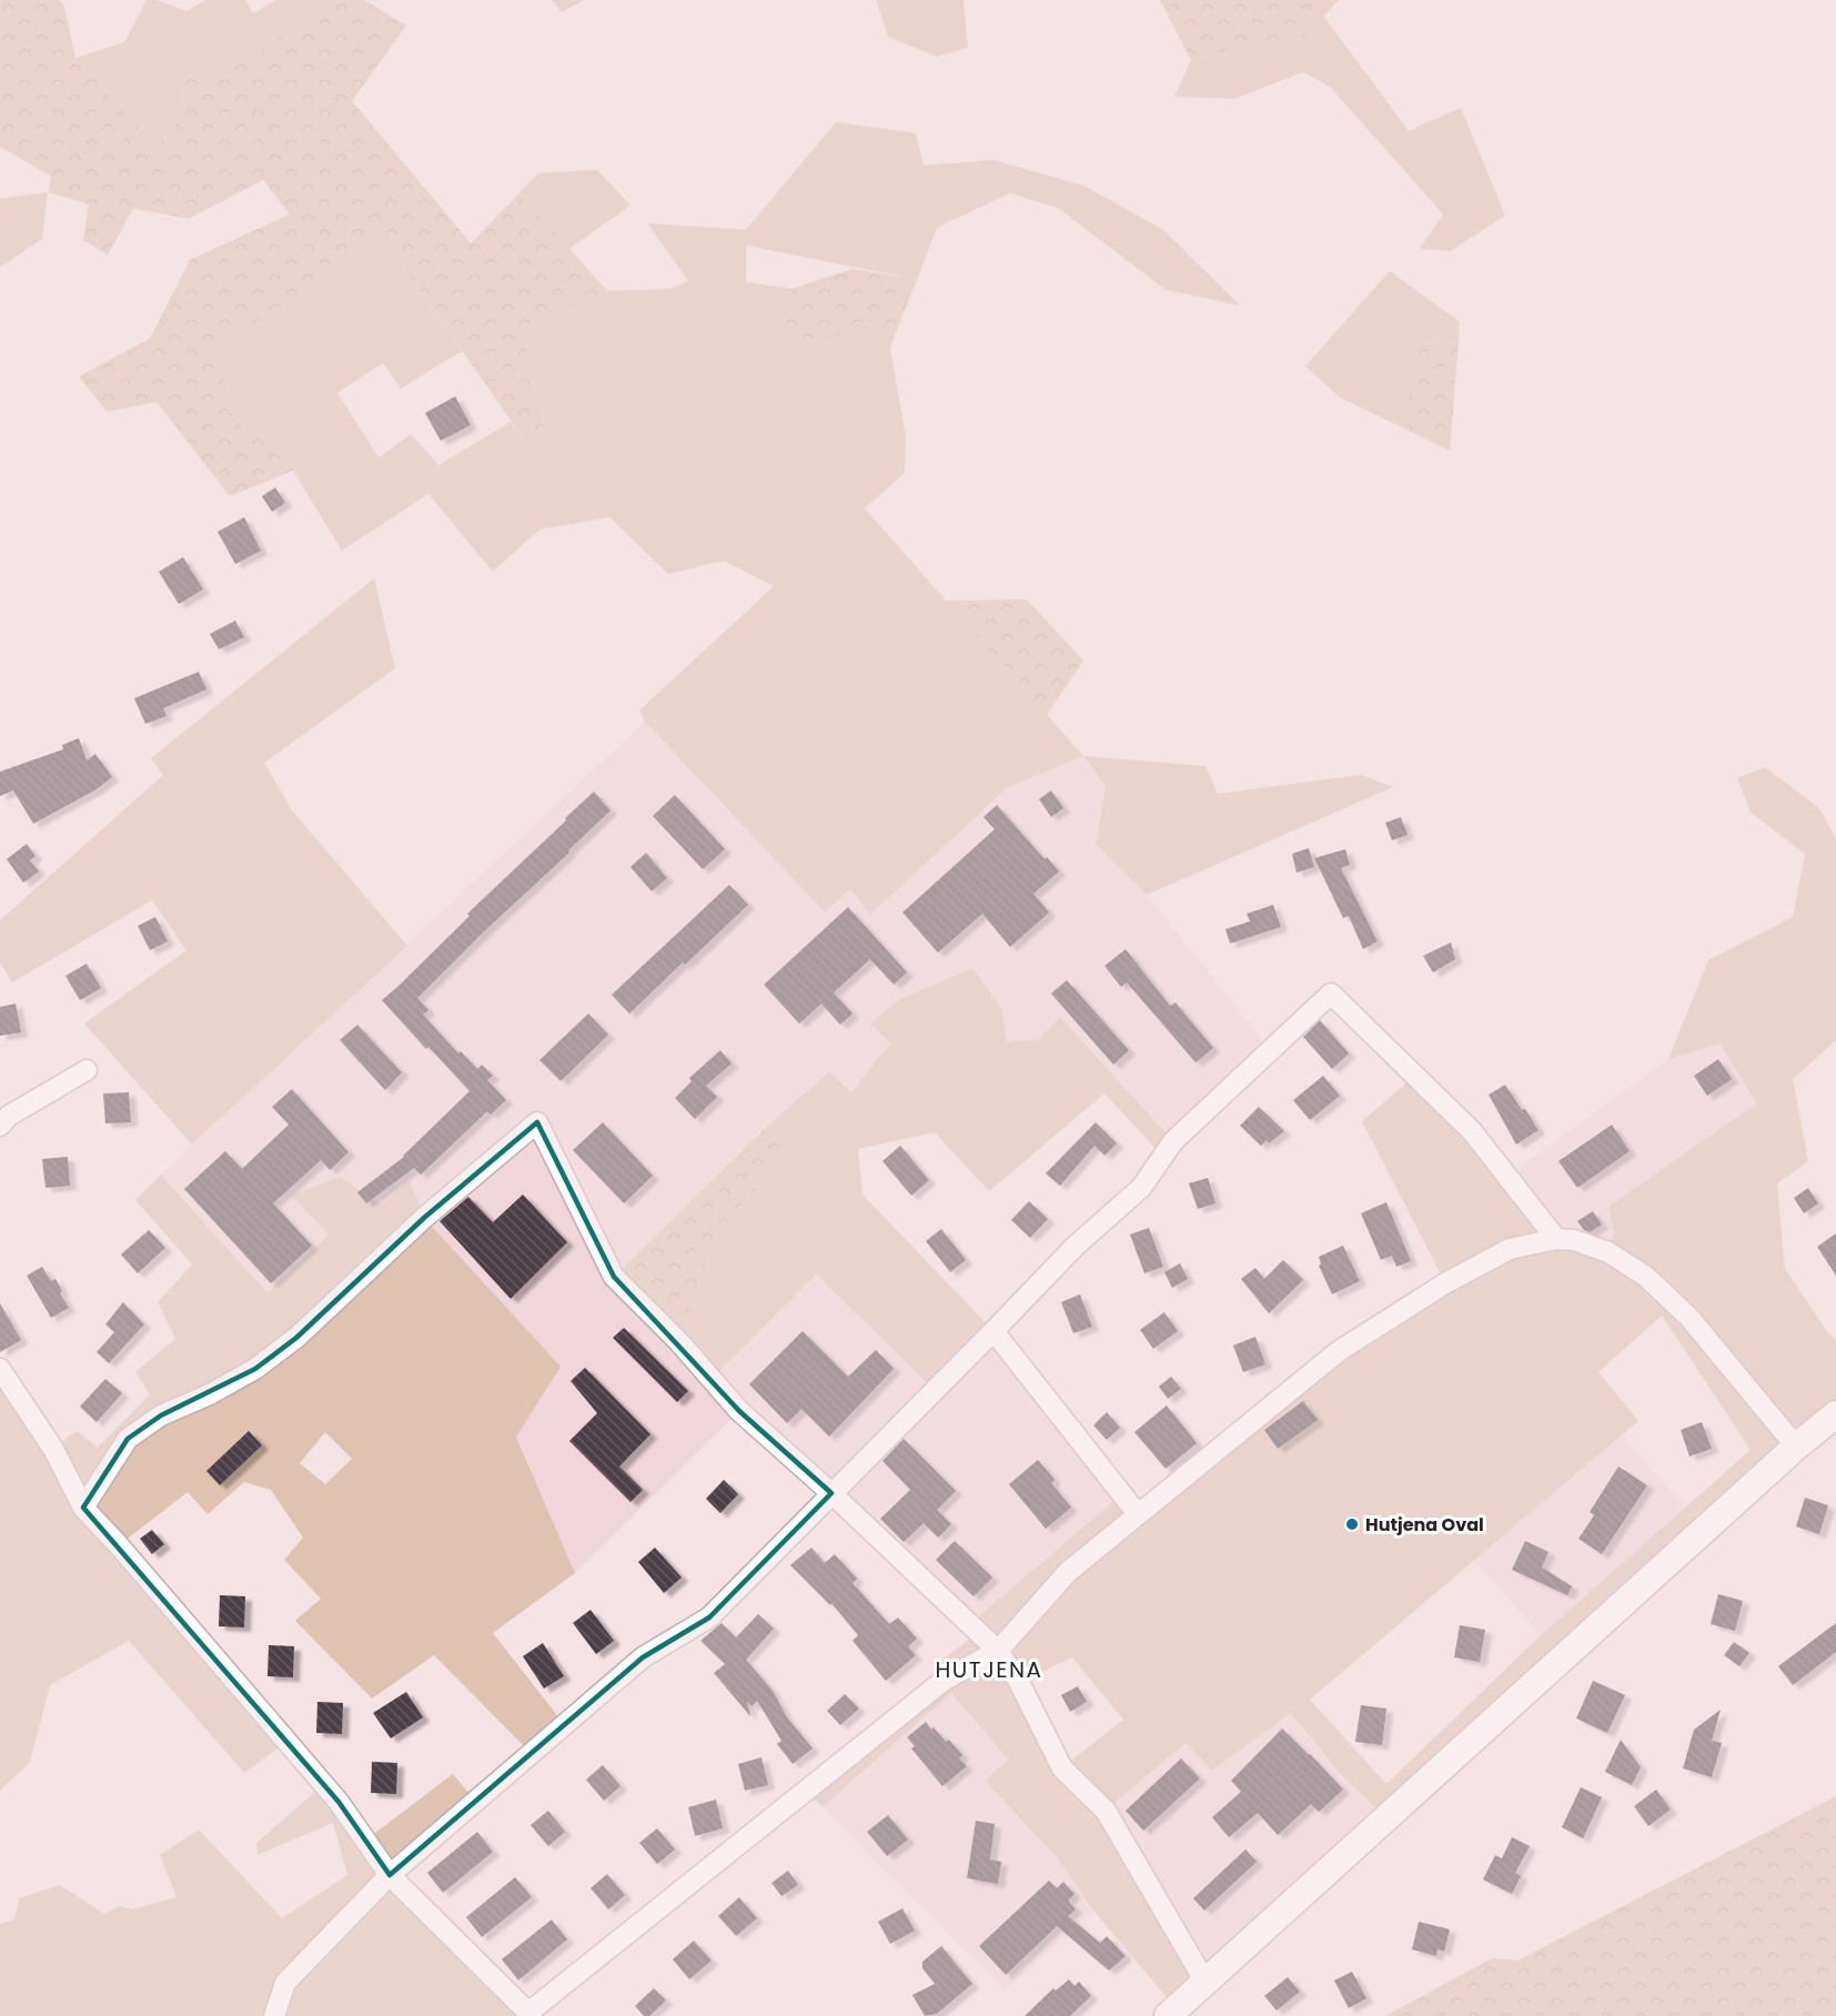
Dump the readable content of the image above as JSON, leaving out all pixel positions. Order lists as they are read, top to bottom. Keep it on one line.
{"districts":["HUTJENA"],"places":["Hutjena Oval"]}
